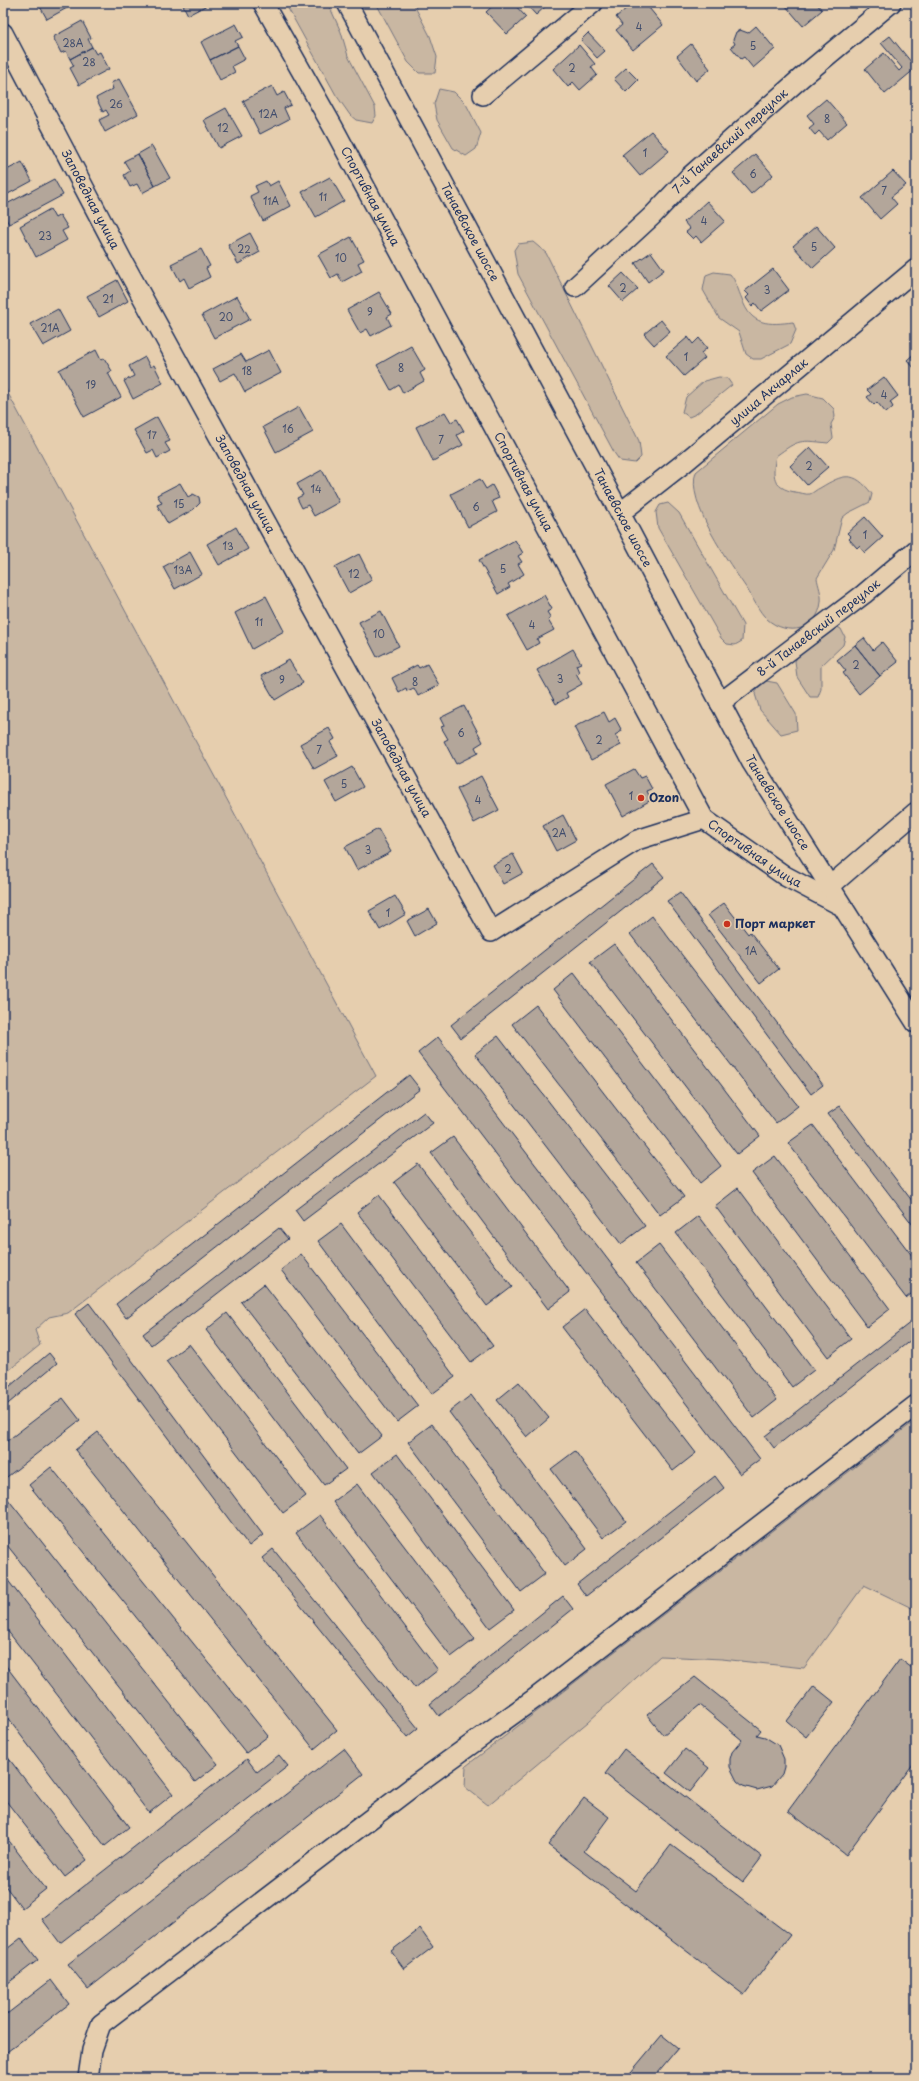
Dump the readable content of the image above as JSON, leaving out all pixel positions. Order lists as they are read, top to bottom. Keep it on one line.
{"streets":{"street":["7-й Танаевский переулок","Спортивная улица","Заповедная улица","Танаевское шоссе","улица Акчарлак","8-й Танаевский переулок"]},"crossings":[["Спортивная улица","Заповедная улица"],["Спортивная улица","Танаевское шоссе"],["Танаевское шоссе","улица Акчарлак"],["Танаевское шоссе","8-й Танаевский переулок"]],"places":["Ozon","Порт маркет"],"house_numbers":["4","28А","5","28","2","26","12А","8","12","1","6","7","11","11А","4","23","5","22","10","2","3","21","9","20","21А","1","8","18","19","4","16","17","7","2","14","15","6","1","13","5","13А","12","11","4","10","2","3","9","8","6","2","7","5","1","4","2А","3","2","1","1А"]}
